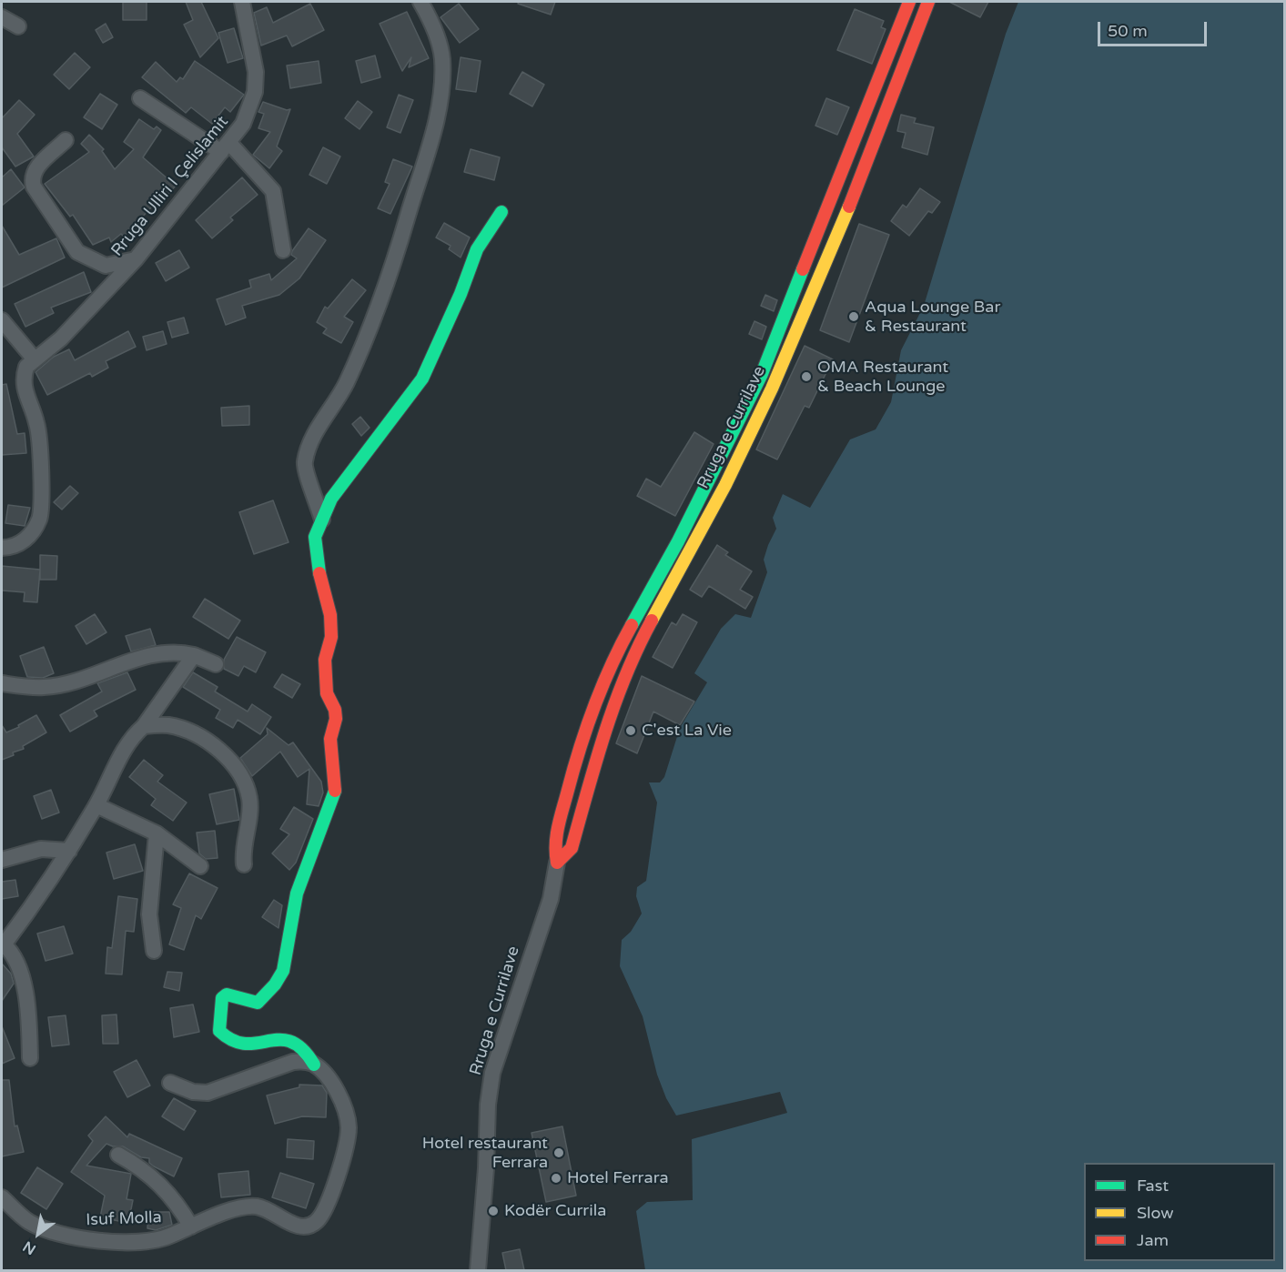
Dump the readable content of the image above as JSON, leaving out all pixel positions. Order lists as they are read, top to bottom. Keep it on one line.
{"streets":{"main road":["Rruga e Currilave"],"street":["Rruga Ulliri I Çelislamit","Isuf Molla"]},"places":["Aqua Lounge Bar & Restaurant","OMA Restaurant & Beach Lounge","C'est La Vie","Hotel restaurant Ferrara","Hotel Ferrara","Kodër Currila"],"legend":["Fast","Slow","Jam"],"scale_bar":"50 m","north":"bottom left"}
